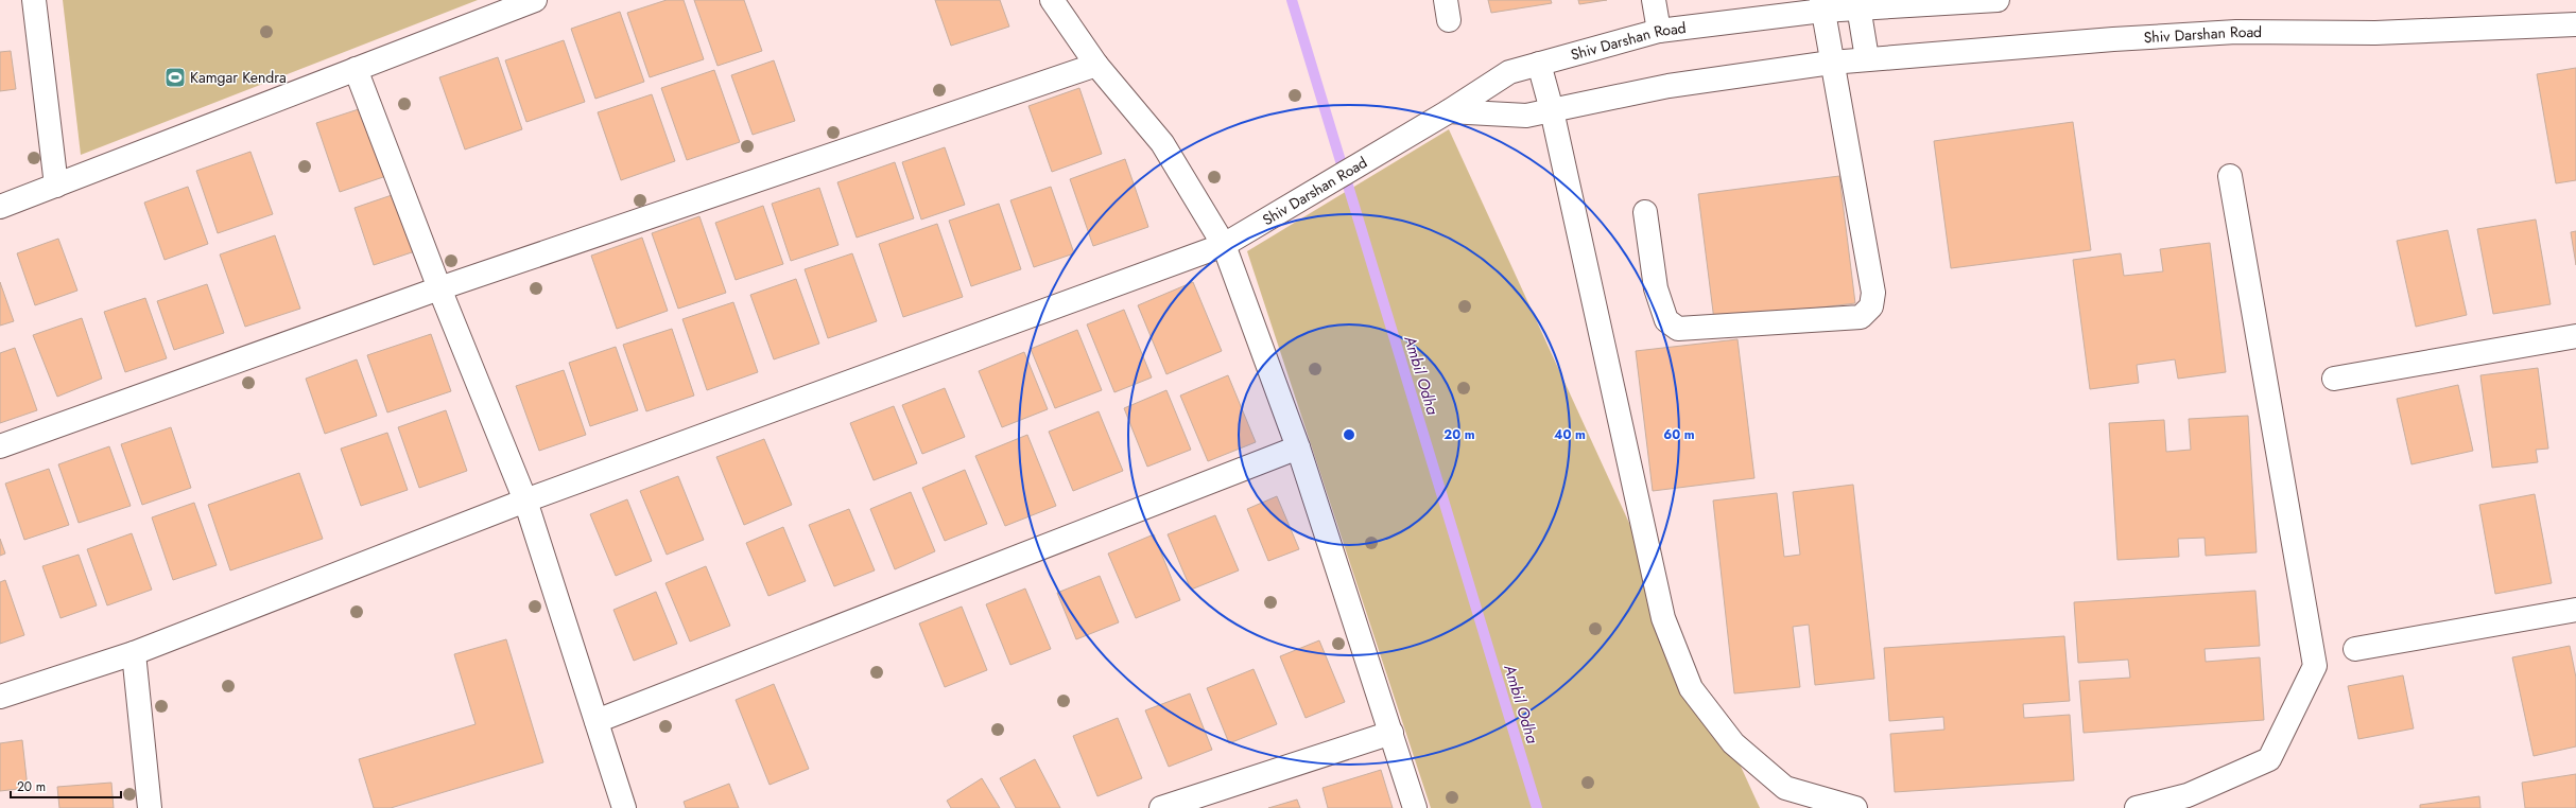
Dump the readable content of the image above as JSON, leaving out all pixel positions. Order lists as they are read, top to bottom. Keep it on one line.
{"streets":{"street":["Shiv Darshan Road"]},"water":["Ambil Odha"],"places":{"sports":["Kamgar Kendra"]},"scale_bar":"20 m","rings":["20 m","40 m","60 m"]}
